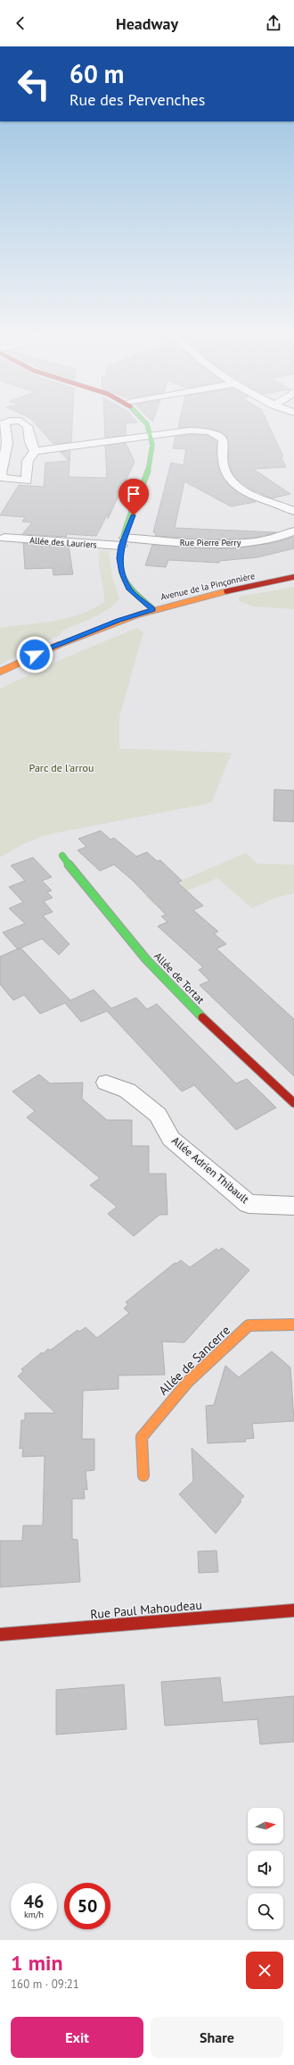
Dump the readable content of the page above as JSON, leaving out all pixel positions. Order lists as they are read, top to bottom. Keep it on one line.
{"streets":{"street":["Allée des Lauriers","Rue Pierre Perry","Avenue de la Pinçonnière","Allée de Tortat","Allée Adrien Thibault","Allée de Sancerre","Rue Paul Mahoudeau"]},"crossings":[["Allée des Lauriers","Rue Pierre Perry"]],"parks":["Parc de l'arrou"],"north":"right","page":{"header":"Headway","turn":["60 m","Rue des Pervenches"],"speed":"46 km/h","limit":"50","heading":["1 min","160 m · 09:21"],"buttons":["Exit","Share"]}}
